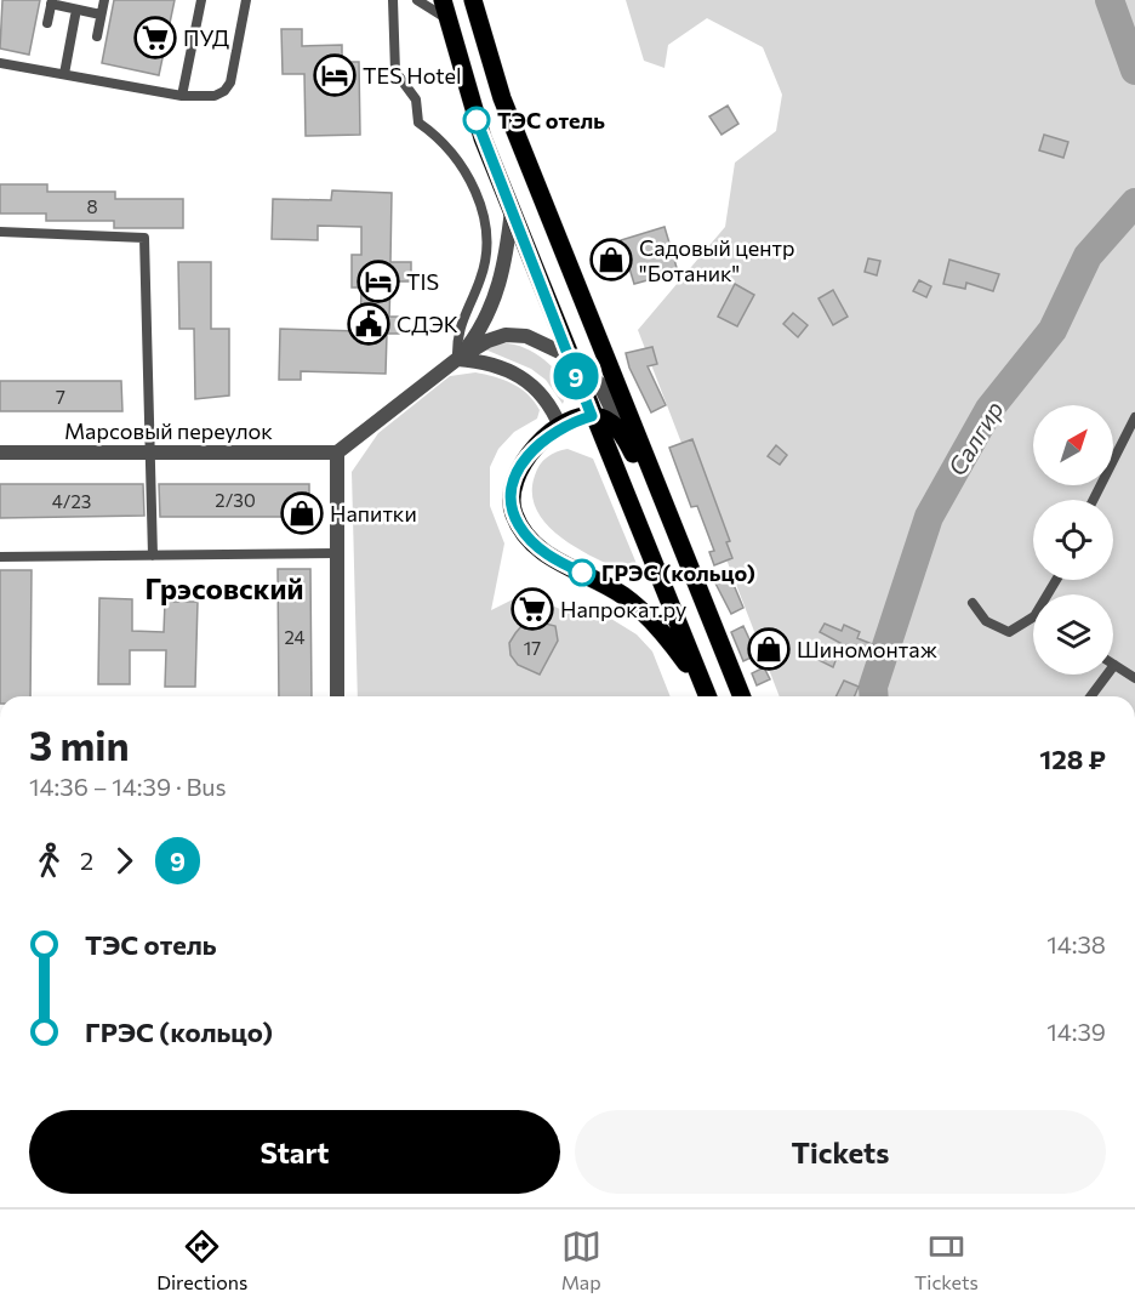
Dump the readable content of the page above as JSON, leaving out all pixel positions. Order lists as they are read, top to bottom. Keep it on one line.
{"streets":{"street":["Марсовый переулок"]},"districts":["Грэсовский"],"water":["Салгир"],"places":{"supermarket":["ПУД","Напрокат.ру"],"hotel":["TES Hotel","TIS"],"other":["ТЭС отель","ГРЭС (кольцо)"],"shop":["Садовый центр \"Ботаник\"","Напитки","Шиномонтаж"],"public building":["СДЭК"]},"lines":["bus line 9"],"house_numbers":["8","7","2/30","4/23","24","17"],"north":"top right","page":{"on_map":"9","heading":["3 min","14:36 – 14:39 · Bus","128 ₽"],"legs":["2","9"],"list":[{"name":"ТЭС отель","value":"14:38"},{"name":"ГРЭС (кольцо)","value":"14:39"}],"buttons":["Start","Tickets"],"tabs":["Directions","Map","Tickets"]}}
